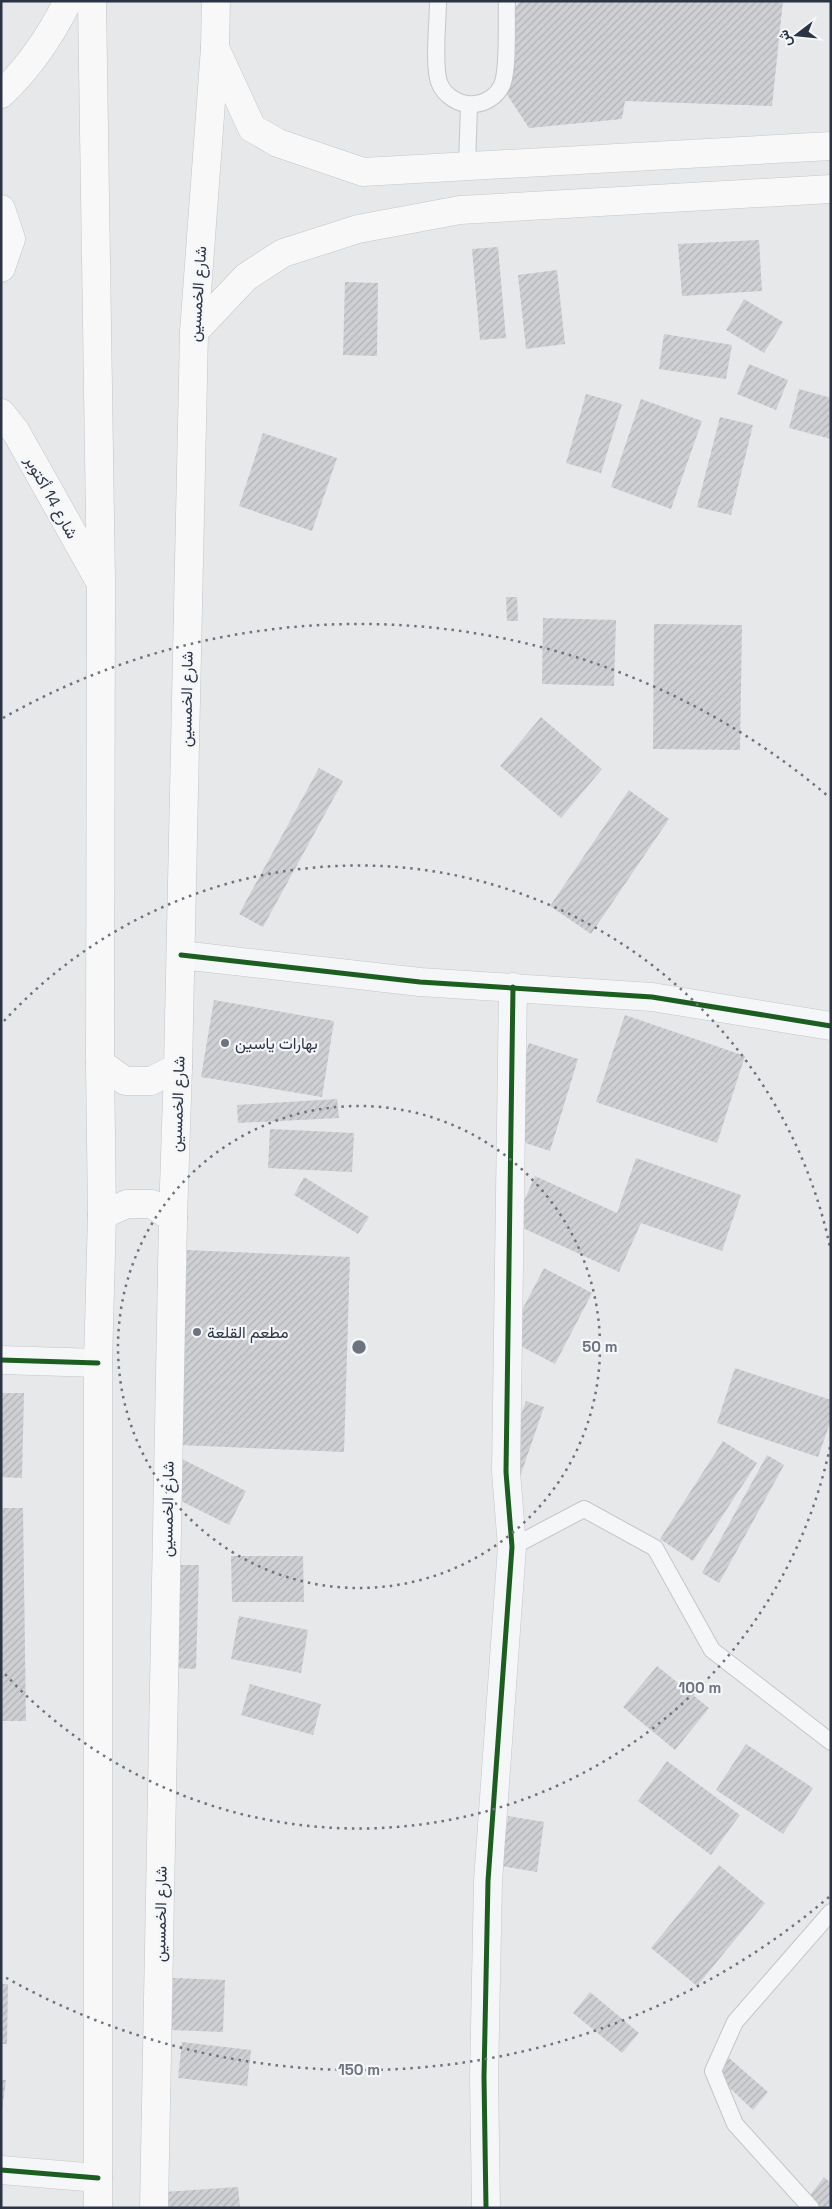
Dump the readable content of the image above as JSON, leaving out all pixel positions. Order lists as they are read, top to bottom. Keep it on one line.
{"streets":{"main road":["شارع الخمسين","شارع 14 أكتوبر"]},"places":["بهارات ياسين","مطعم القلعة"],"north":"left","rings":["50 m","100 m","150 m"]}
